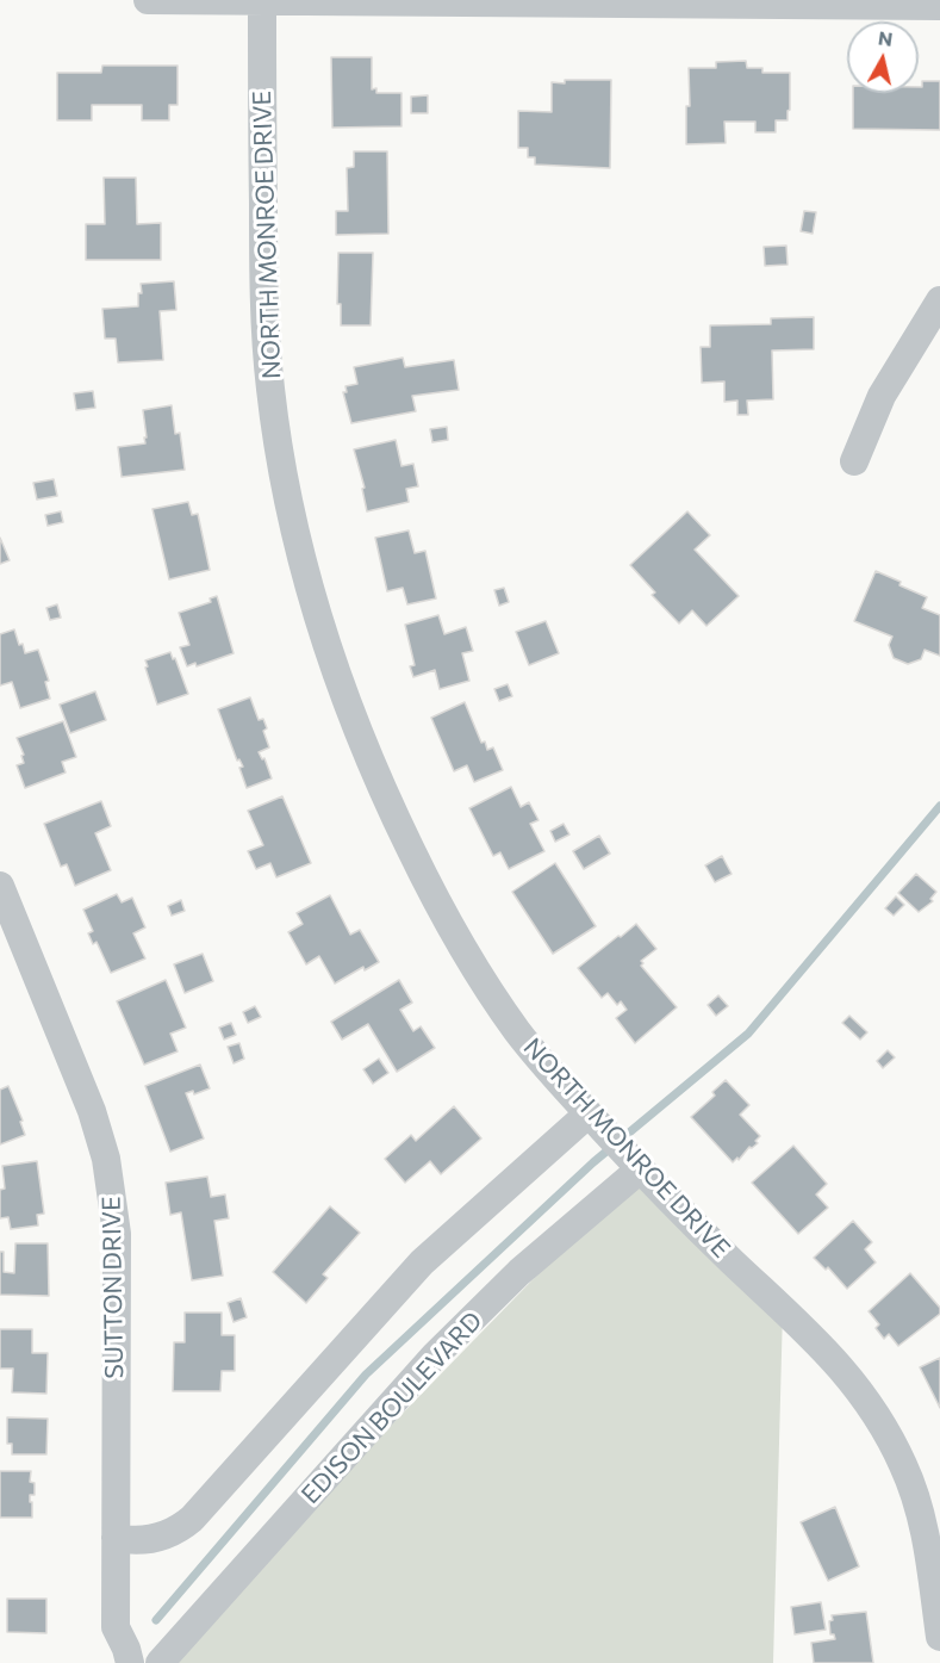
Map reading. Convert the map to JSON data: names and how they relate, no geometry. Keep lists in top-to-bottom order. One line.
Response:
{"streets":{"street":["NORTH MONROE DRIVE","SUTTON DRIVE","EDISON BOULEVARD"]},"crossings":[["NORTH MONROE DRIVE","EDISON BOULEVARD"]],"north":"top"}
